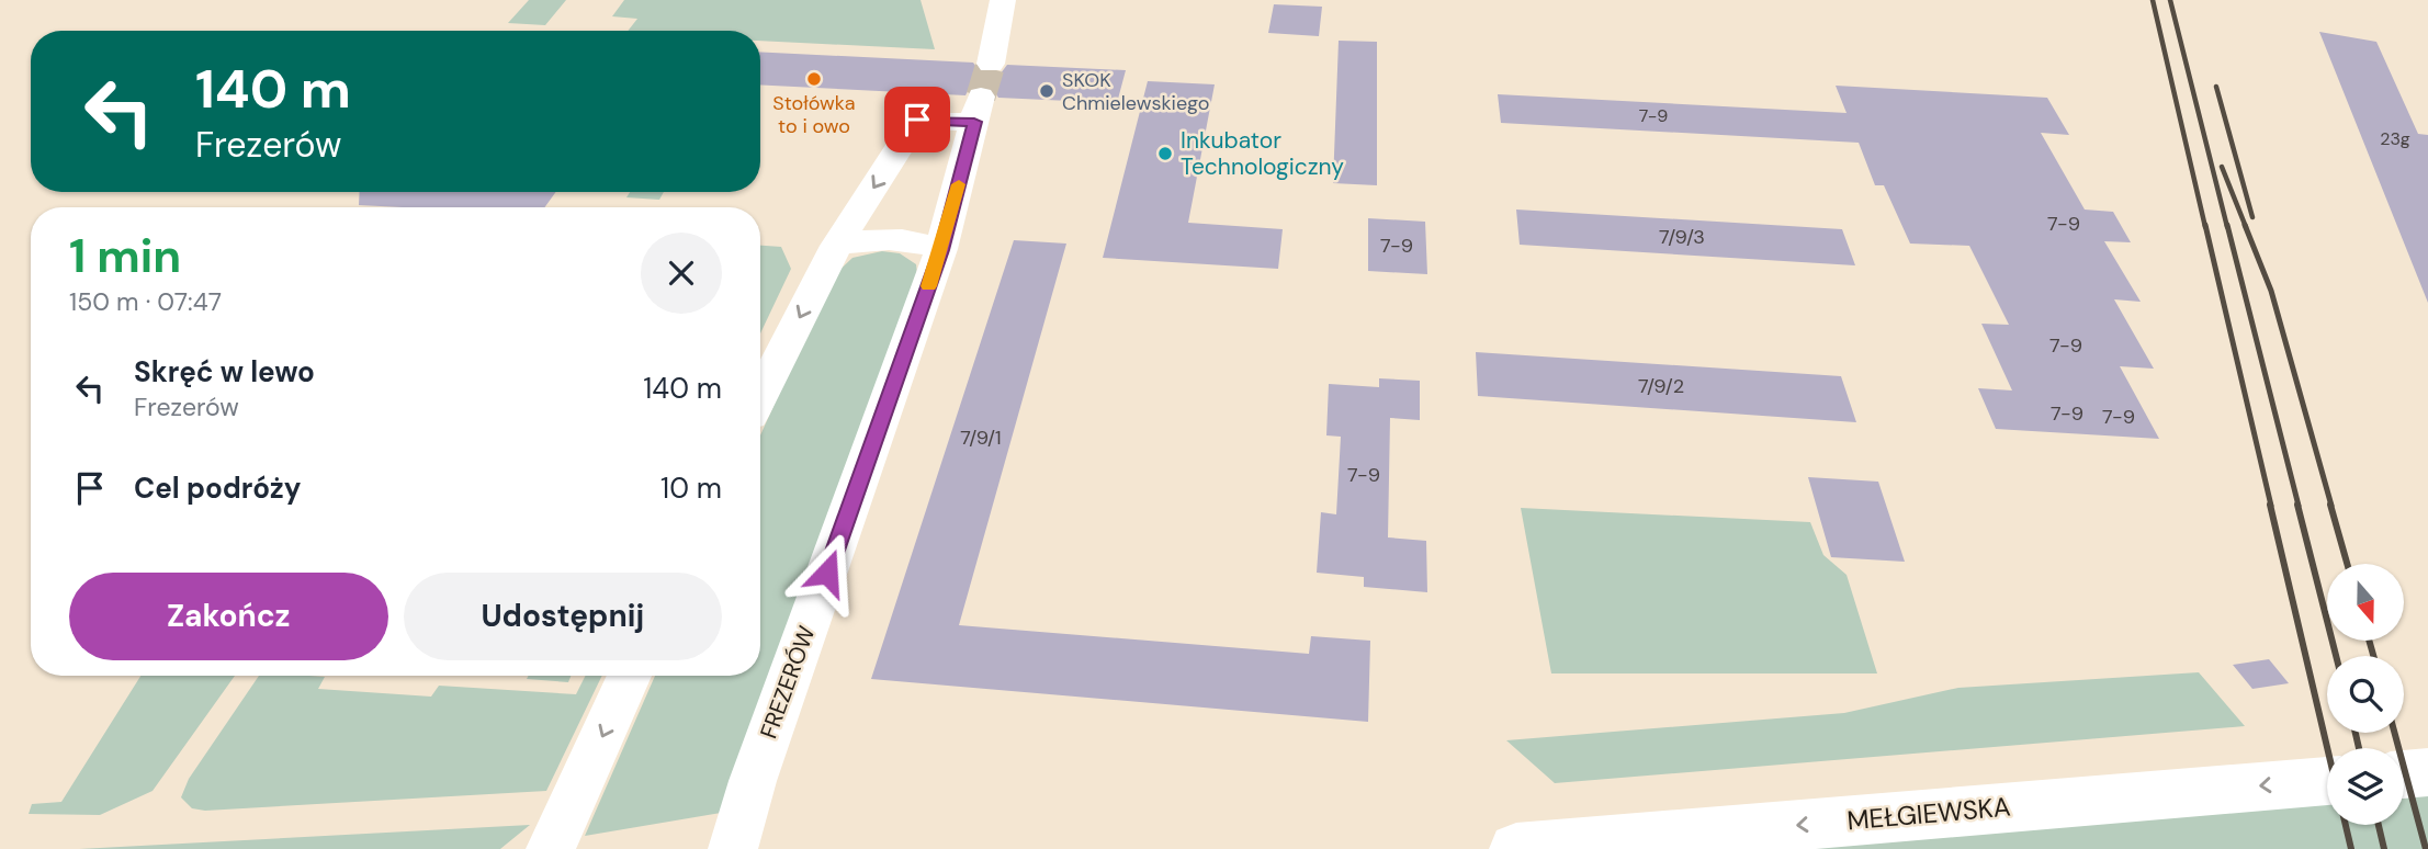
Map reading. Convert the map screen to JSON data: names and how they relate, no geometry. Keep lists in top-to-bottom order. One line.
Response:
{"streets":{"main road":["MEŁGIEWSKA"],"street":["FREZERÓW"]},"one_way":["MEŁGIEWSKA"],"places":["Stołówka to i owo","SKOK Chmielewskiego","Inkubator Technologiczny"],"house_numbers":["7-9","23g","7-9","7/9/3","7-9","7-9","7/9/2","7-9","7-9","7/9/1","7-9"],"north":"bottom","page":{"turn":["140 m","Frezerów"],"heading":["1 min","150 m · 07:47"],"list":[{"name":"Skręć w lewo","note":"Frezerów","value":"140 m"},{"name":"Cel podróży","value":"10 m"}],"buttons":["Zakończ","Udostępnij"]}}
